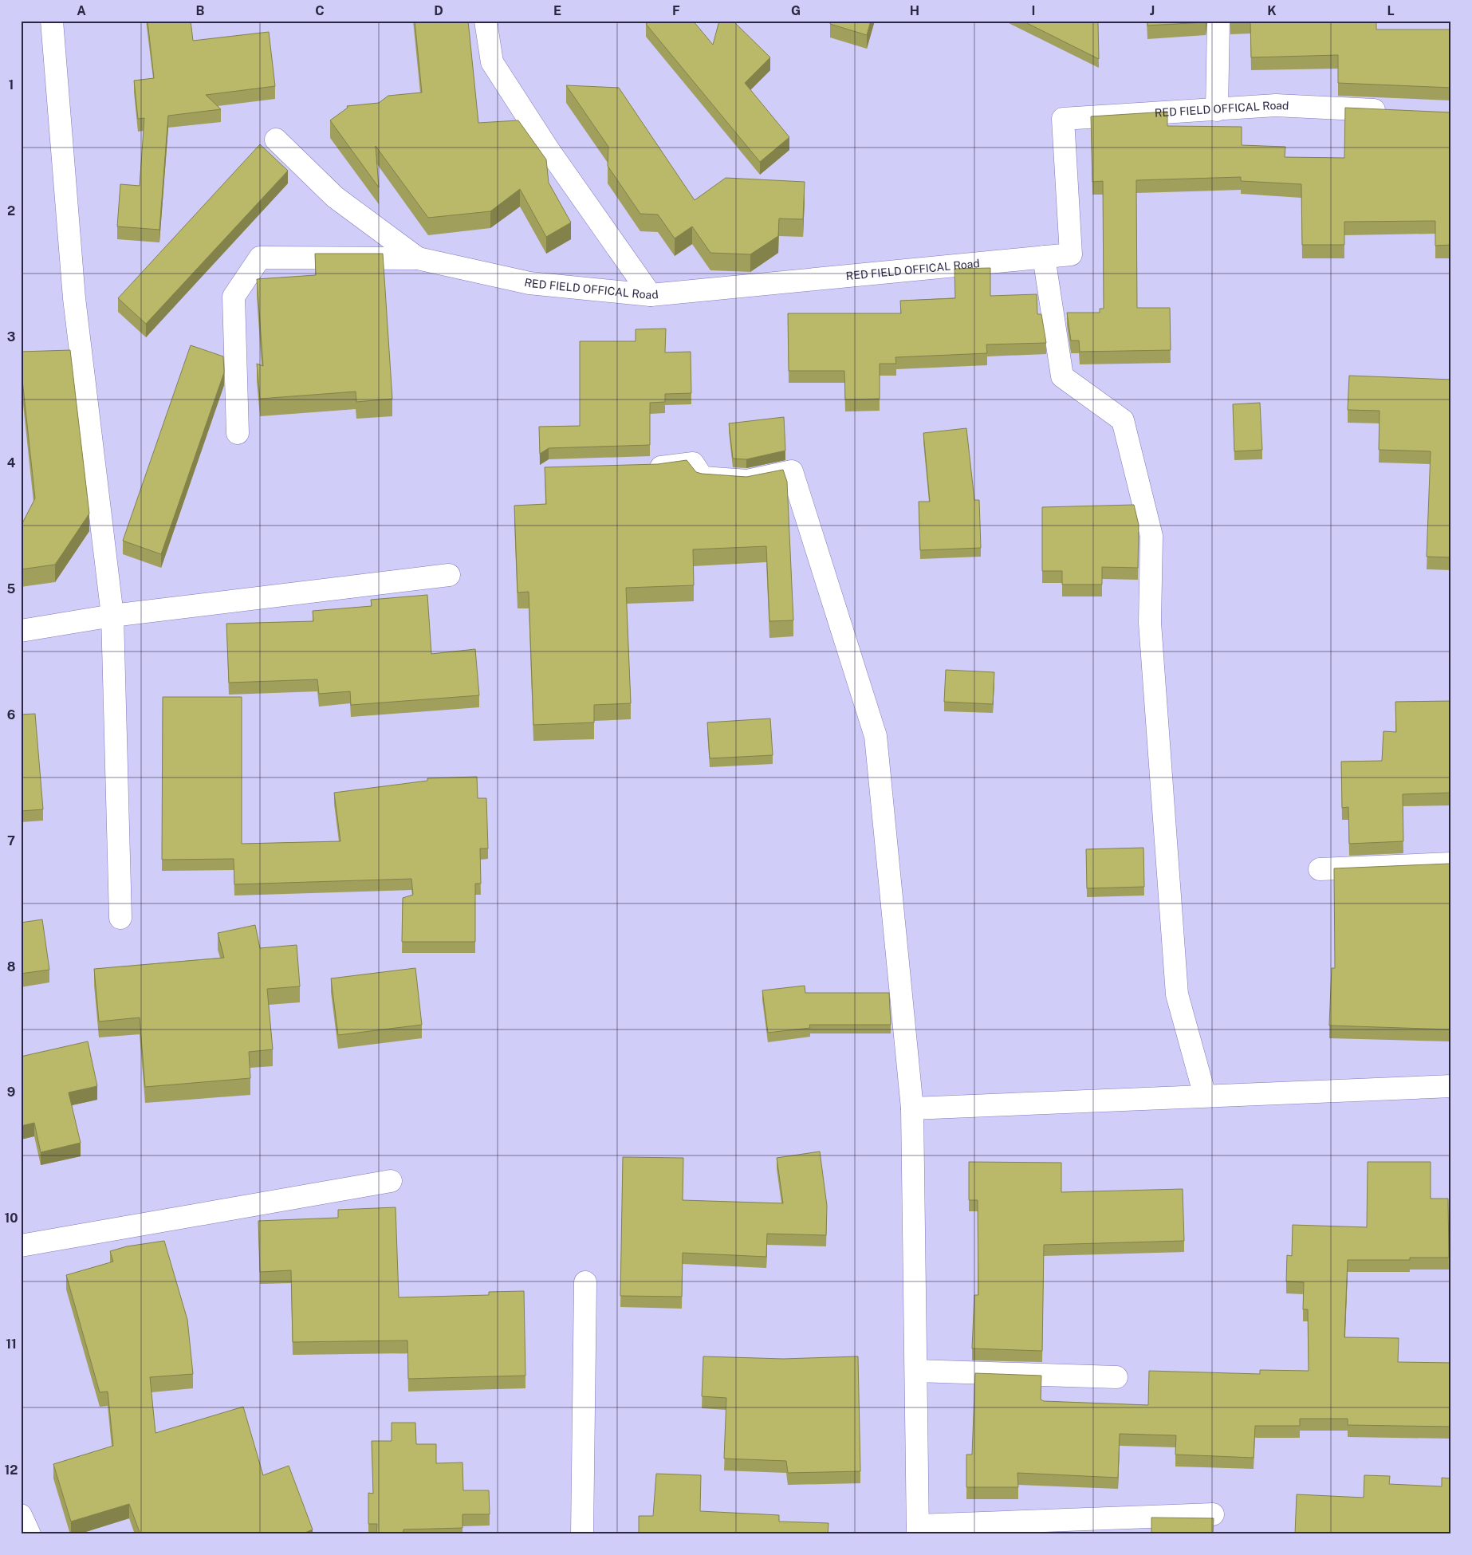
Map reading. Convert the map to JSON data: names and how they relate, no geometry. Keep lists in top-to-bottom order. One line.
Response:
{"streets":{"street":["RED FIELD OFFICAL Road"]},"grid":{"columns":["A","B","C","D","E","F","G","H","I","J","K","L"],"rows":["1","2","3","4","5","6","7","8","9","10","11","12"]}}
